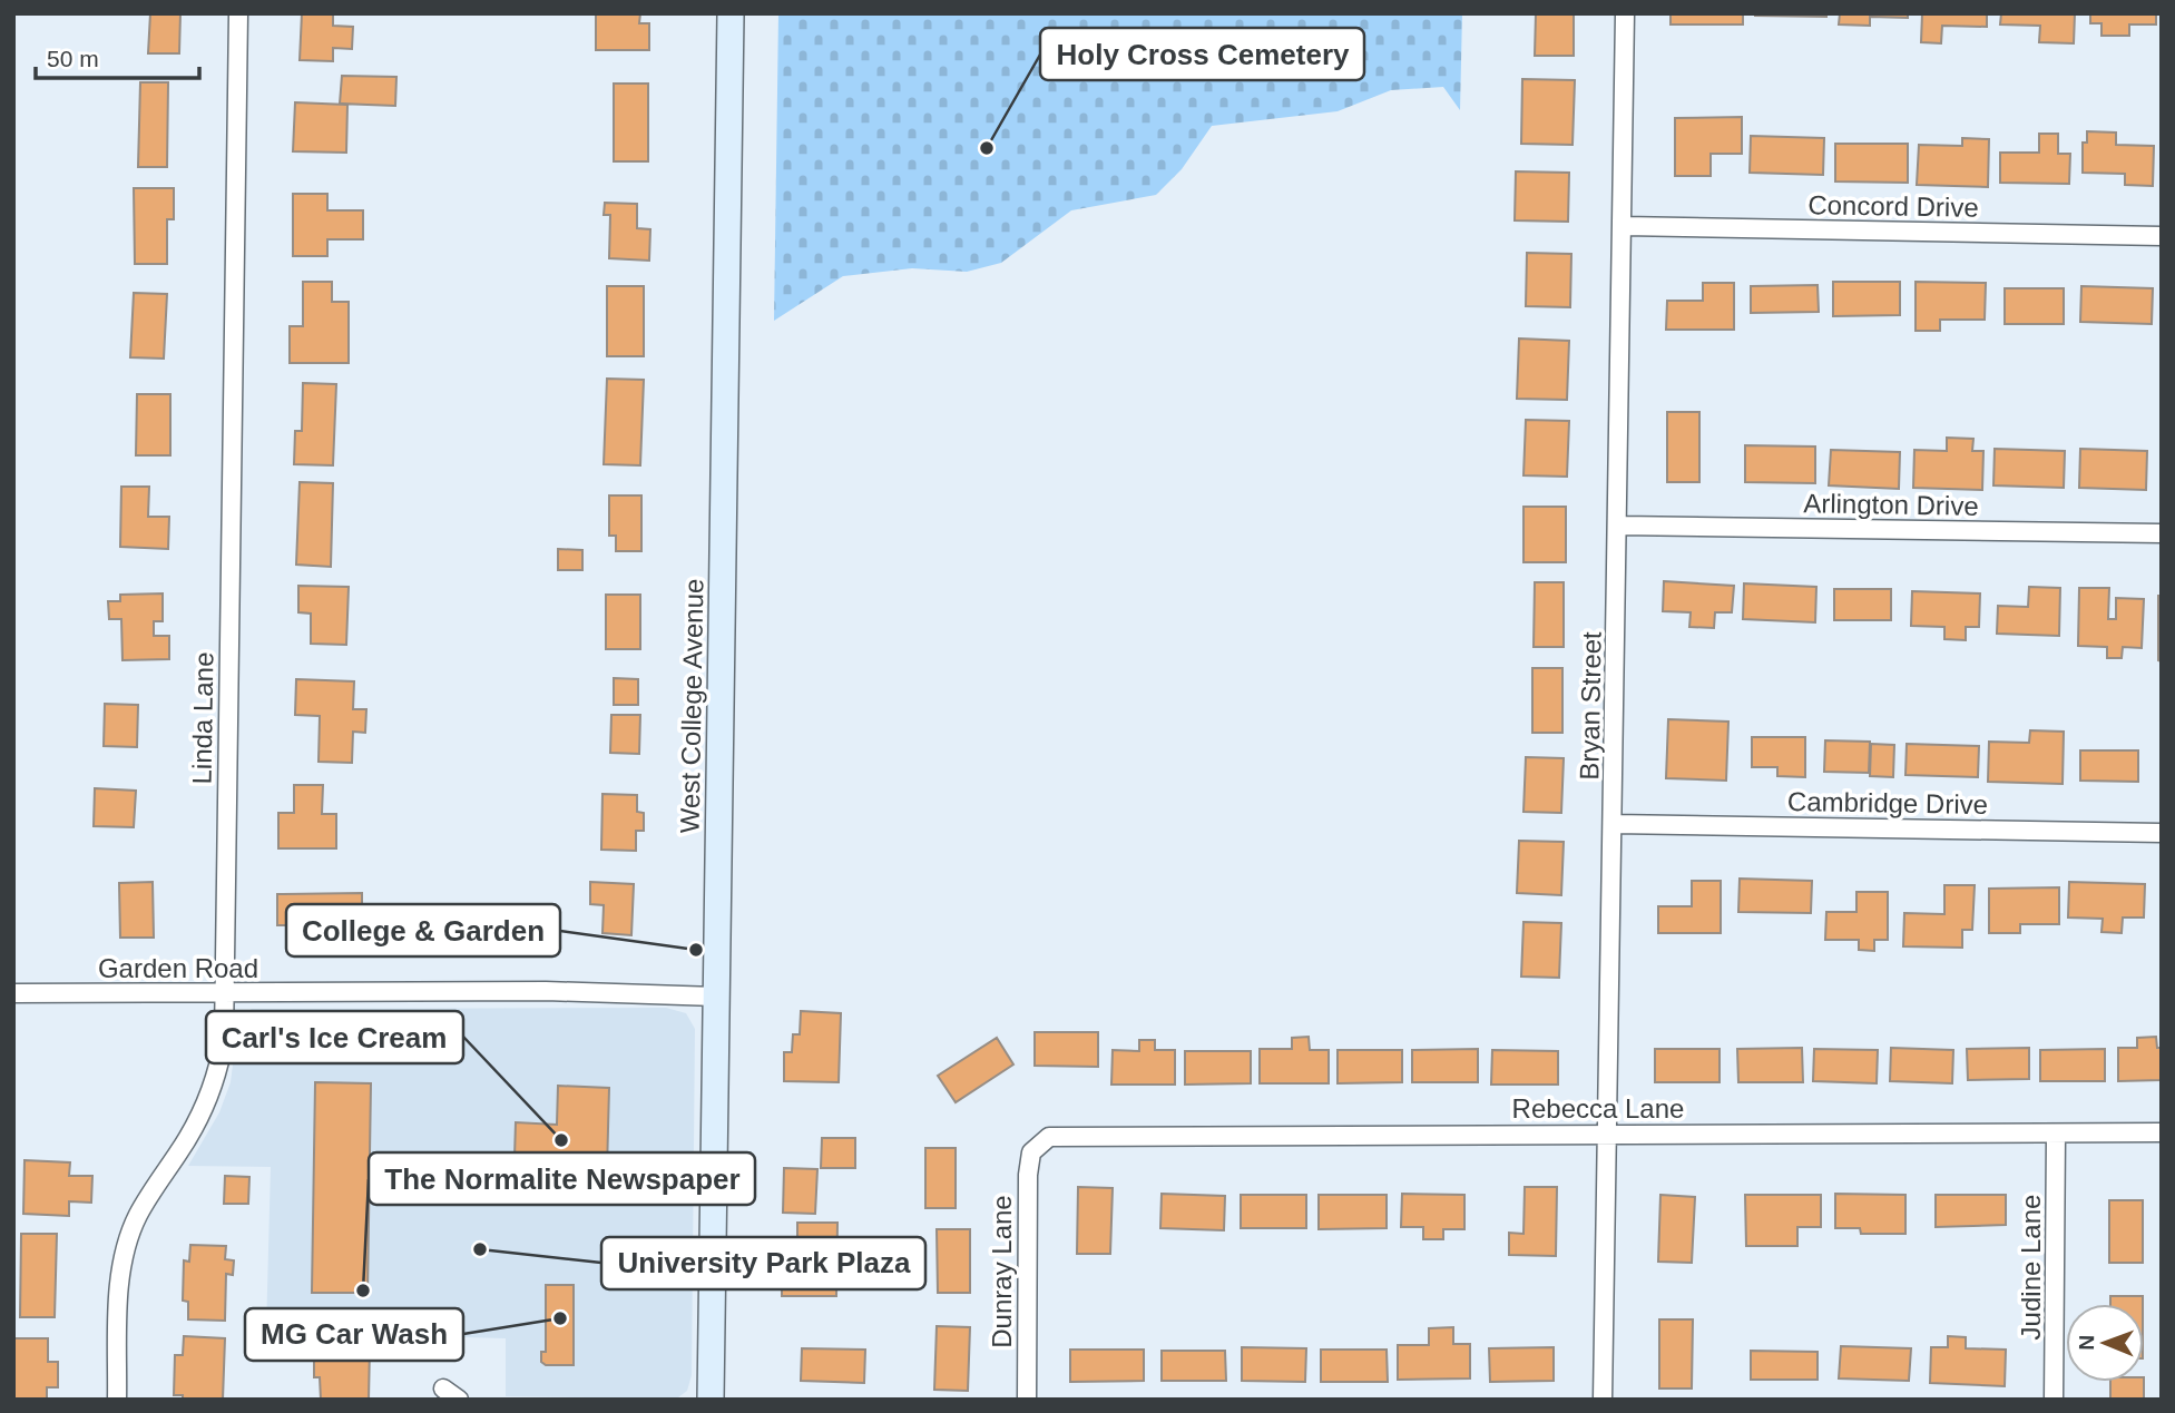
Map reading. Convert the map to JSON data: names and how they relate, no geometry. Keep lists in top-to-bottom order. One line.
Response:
{"streets":{"main road":["West College Avenue"],"street":["Concord Drive","Arlington Drive","Bryan Street","Linda Lane","Cambridge Drive","Garden Road","Rebecca Lane","Judine Lane","Dunray Lane"]},"crossings":[["Concord Drive","Bryan Street"],["Arlington Drive","Bryan Street"],["West College Avenue","Garden Road"],["Bryan Street","Cambridge Drive"],["Bryan Street","Rebecca Lane"],["Linda Lane","Garden Road"],["Rebecca Lane","Judine Lane"],["Rebecca Lane","Dunray Lane"]],"places":["Holy Cross Cemetery","College & Garden","Carl's Ice Cream","University Park Plaza","The Normalite Newspaper","MG Car Wash"],"scale_bar":"50 m","north":"left"}
